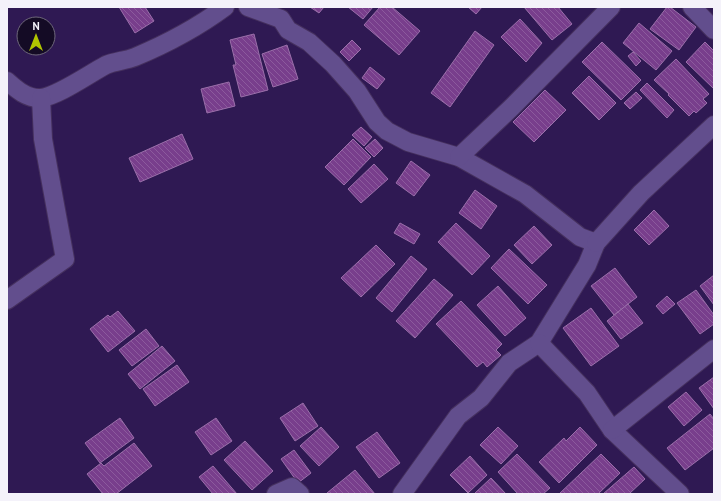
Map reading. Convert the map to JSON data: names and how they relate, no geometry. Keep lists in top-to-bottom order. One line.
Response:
{"north":"top"}
